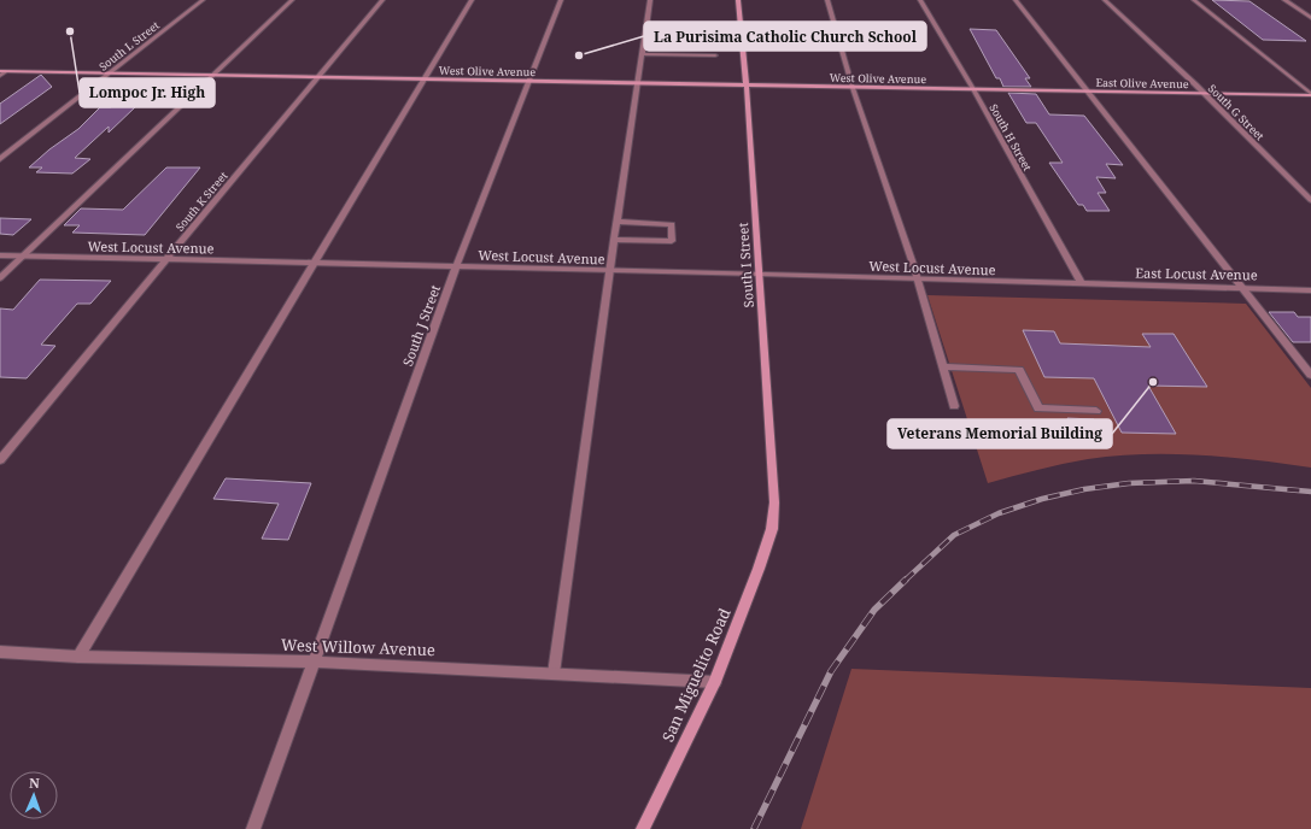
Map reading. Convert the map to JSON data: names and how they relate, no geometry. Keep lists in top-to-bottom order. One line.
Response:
{"streets":{"street":["South L Street","West Olive Avenue","East Olive Avenue","South G Street","South H Street","South K Street","West Locust Avenue","South I Street","East Locust Avenue","South J Street","West Willow Avenue","San Miguelito Road"]},"crossings":[["South L Street","West Olive Avenue"],["West Olive Avenue","East Olive Avenue"],["West Olive Avenue","South H Street"],["West Olive Avenue","South K Street"],["West Olive Avenue","South I Street"],["West Olive Avenue","South J Street"],["East Olive Avenue","South G Street"],["East Olive Avenue","South H Street"],["South H Street","West Locust Avenue"],["South H Street","East Locust Avenue"],["South K Street","West Locust Avenue"],["West Locust Avenue","South I Street"],["West Locust Avenue","East Locust Avenue"],["West Locust Avenue","South J Street"],["South I Street","San Miguelito Road"],["South J Street","West Willow Avenue"],["West Willow Avenue","San Miguelito Road"]],"places":["Lompoc Jr. High","La Purisima Catholic Church School","Veterans Memorial Building"],"north":"top"}
